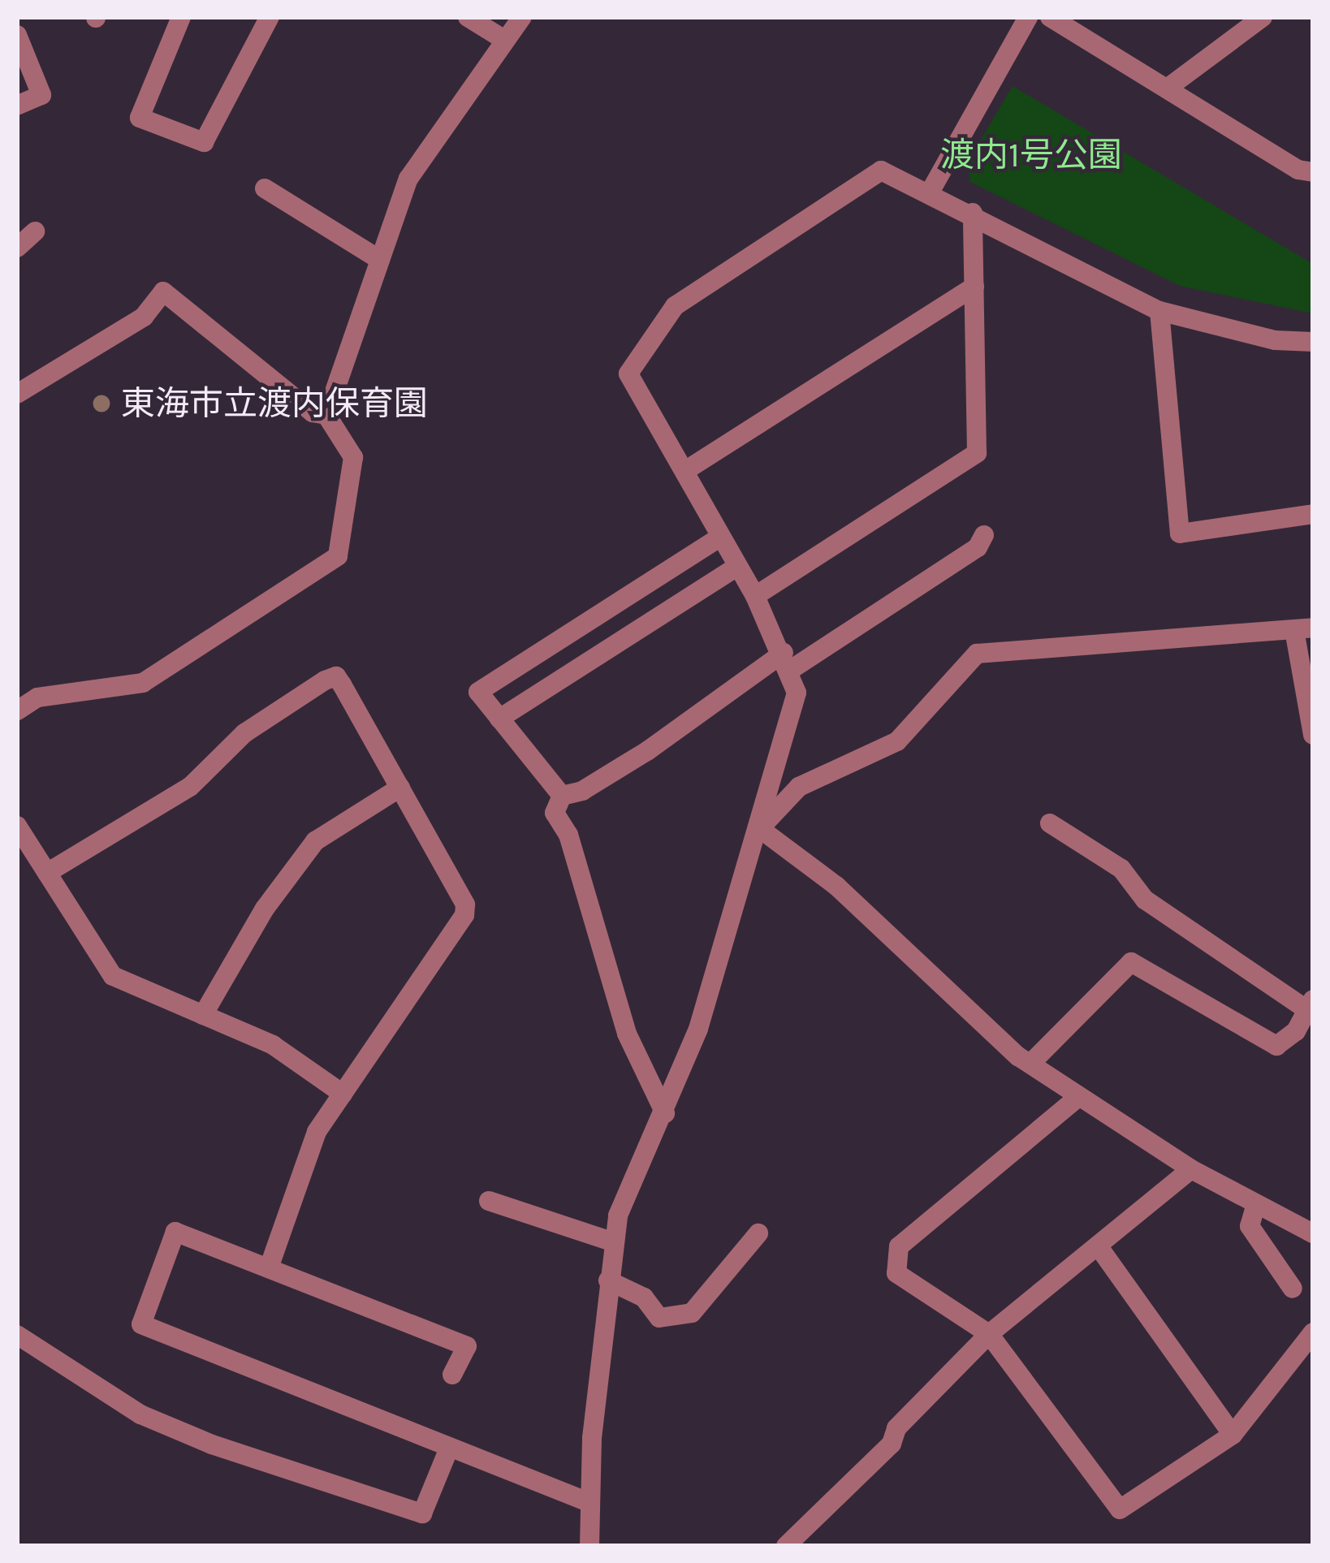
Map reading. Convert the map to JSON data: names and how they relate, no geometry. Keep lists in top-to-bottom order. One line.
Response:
{"parks":["渡内1号公園"],"places":["東海市立渡内保育園"]}
